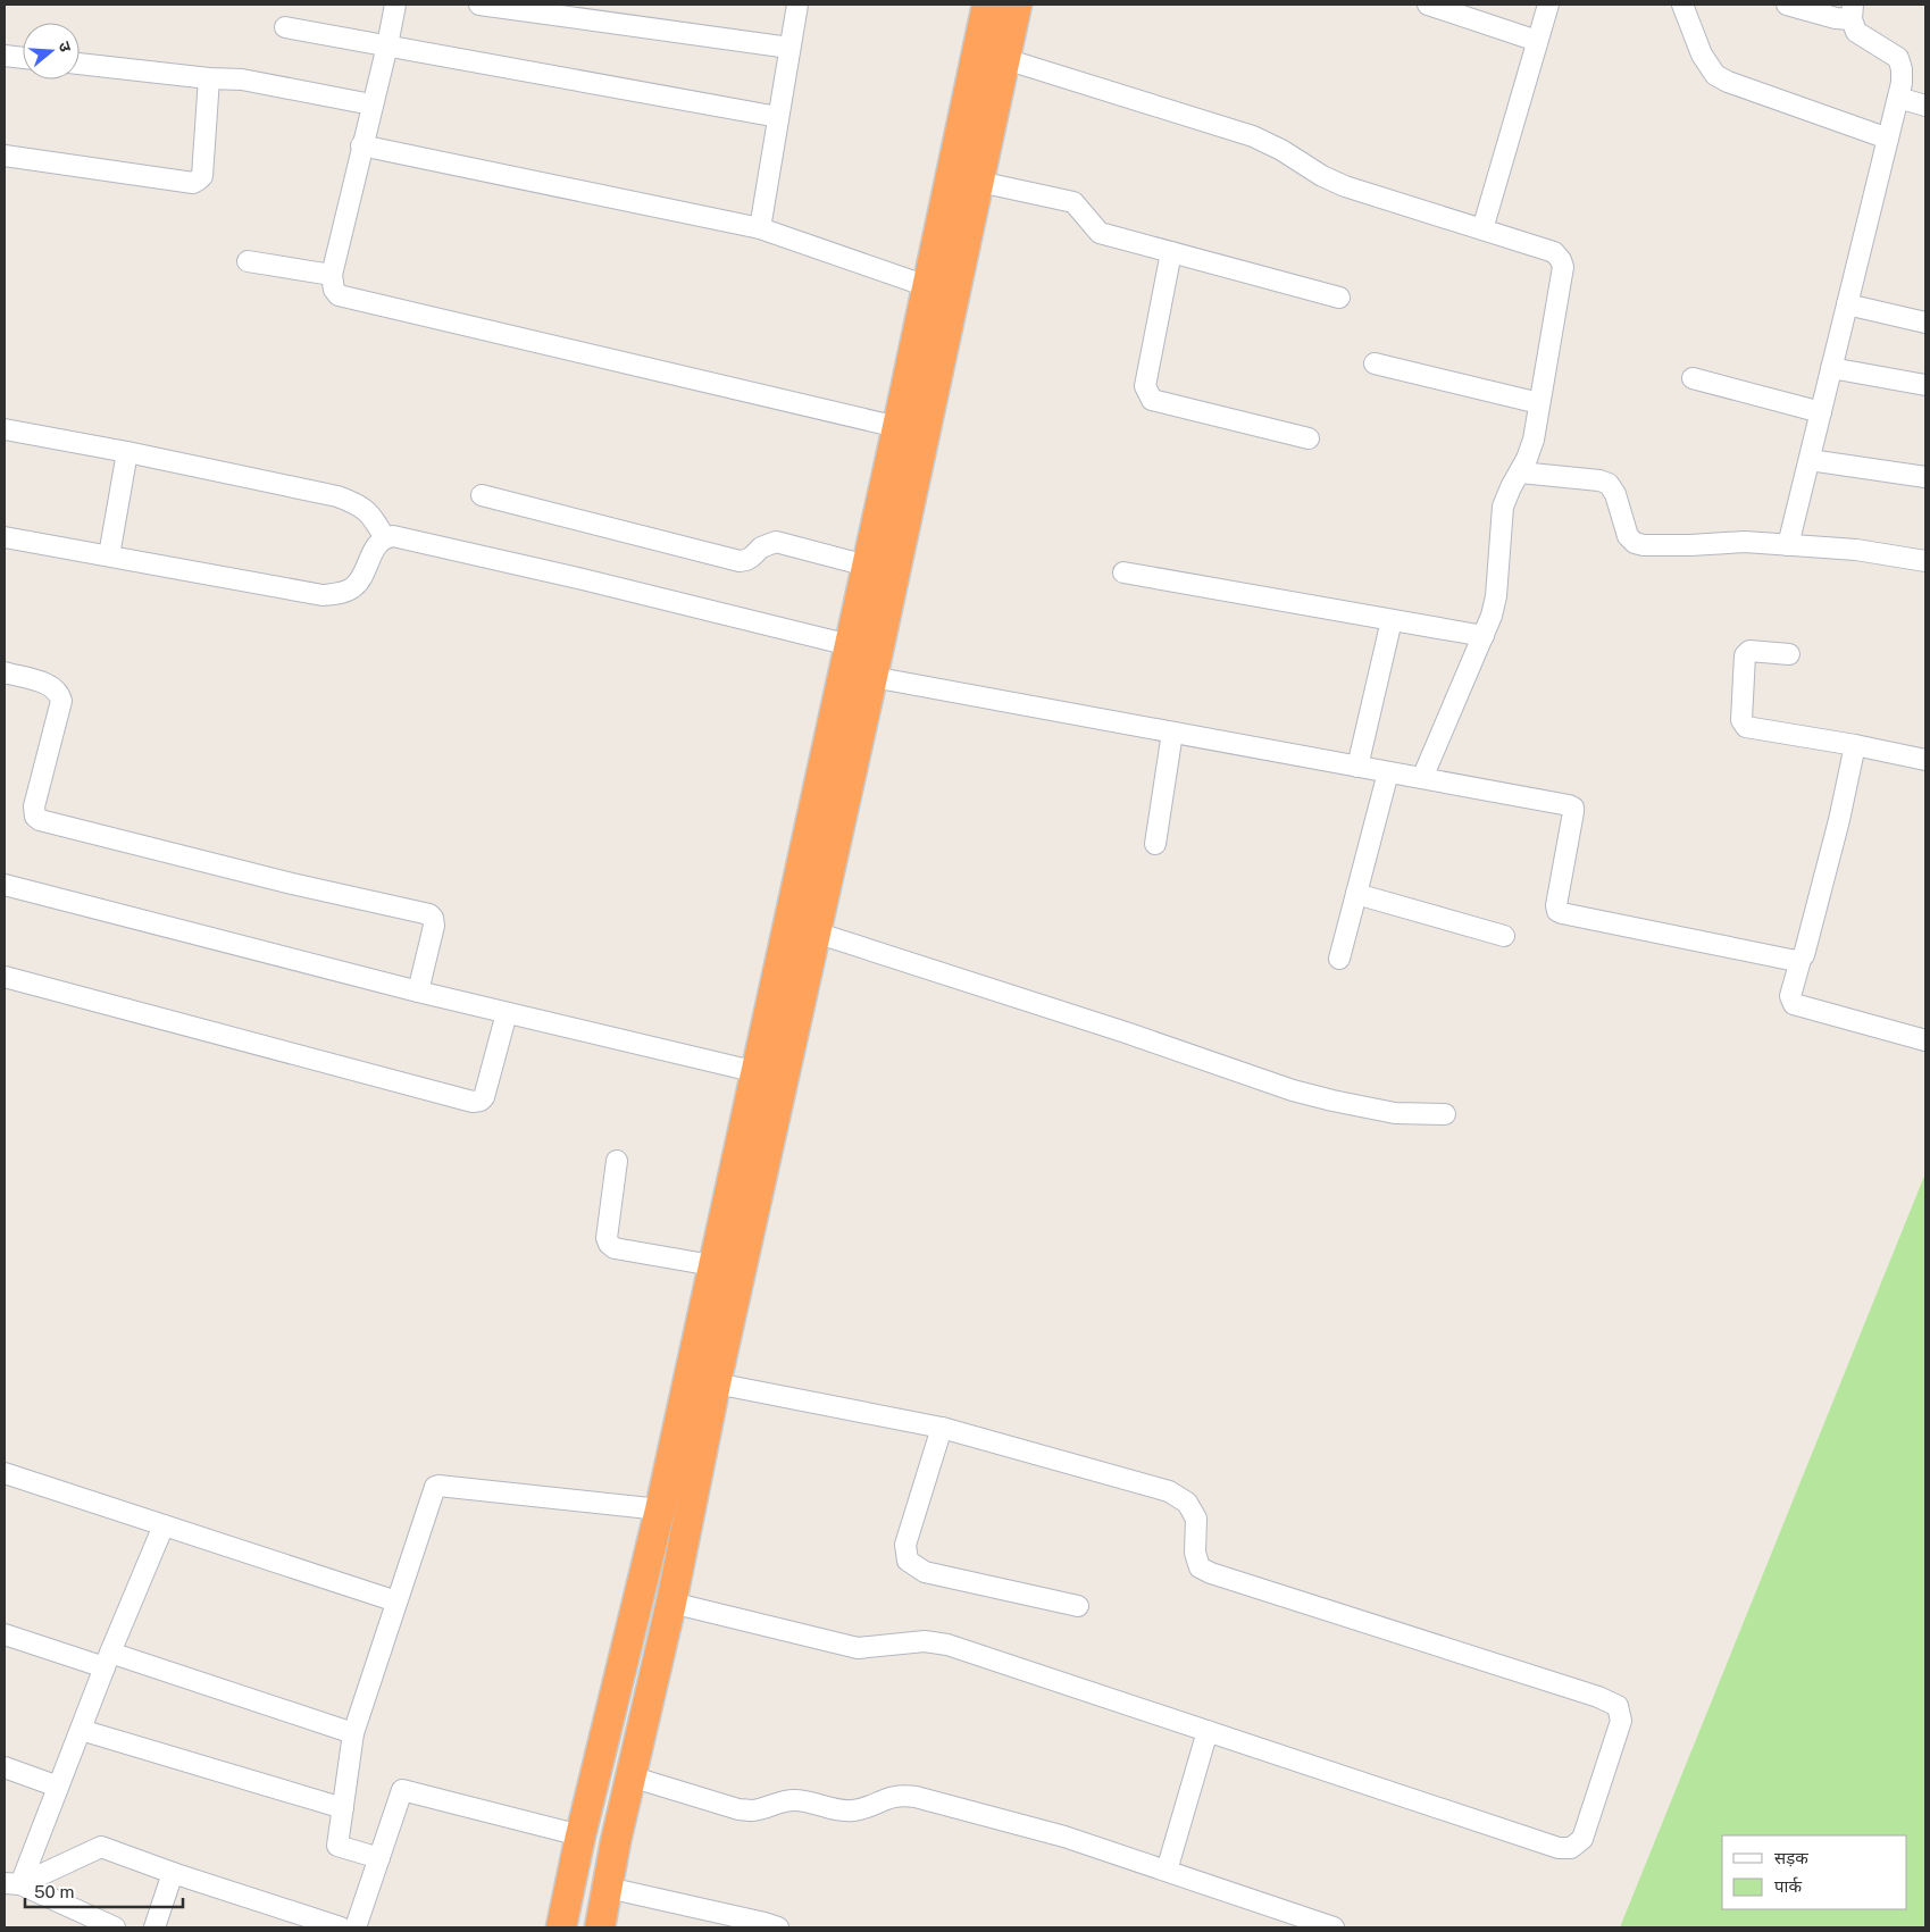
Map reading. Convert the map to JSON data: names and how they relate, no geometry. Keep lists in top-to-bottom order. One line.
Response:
{"legend":["सड़क","पार्क"],"scale_bar":"50 m","north":"right"}
